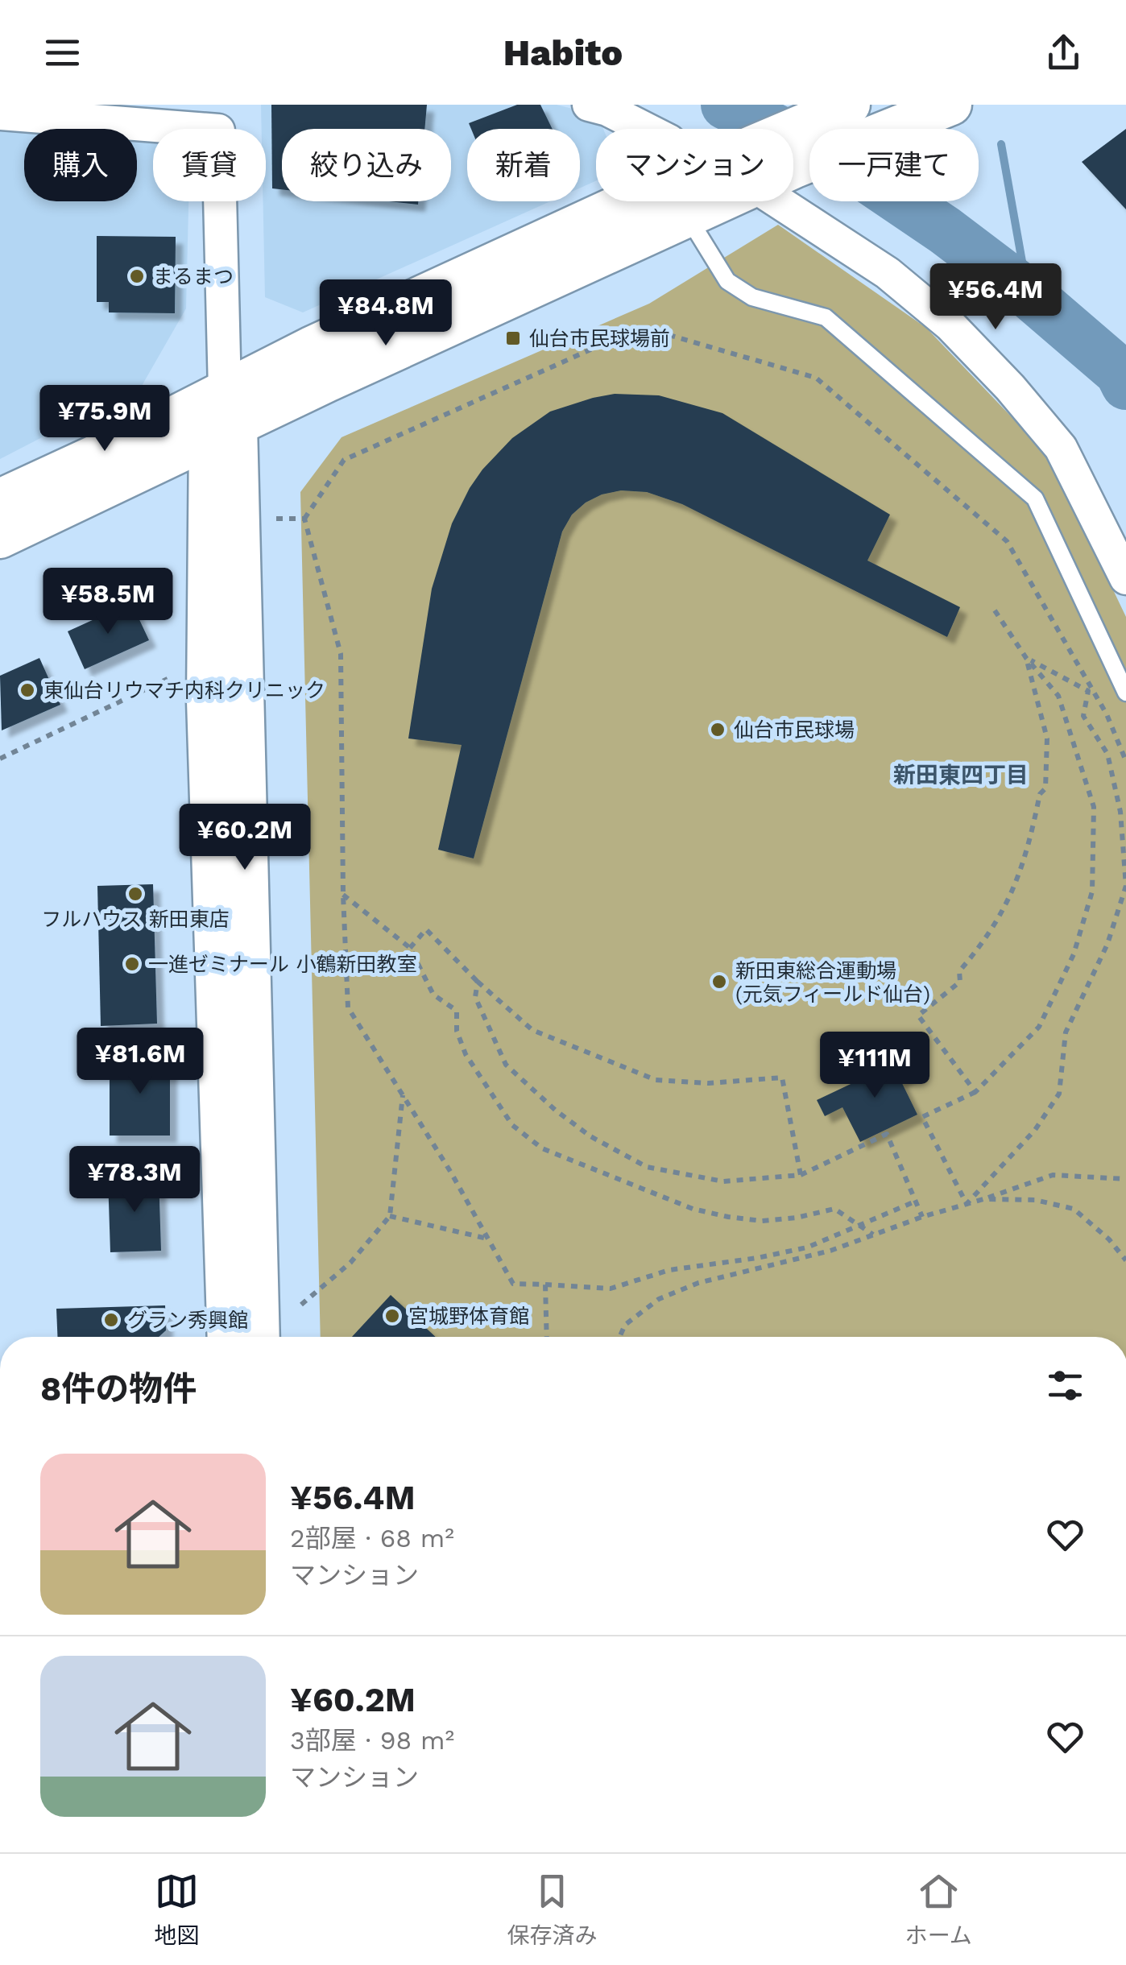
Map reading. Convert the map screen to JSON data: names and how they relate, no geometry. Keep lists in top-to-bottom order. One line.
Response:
{"districts":["新田東四丁目"],"places":{"other":["まるまつ","東仙台リウマチ内科クリニック","仙台市民球場","フルハウス 新田東店","一進ゼミナール 小鶴新田教室","新田東総合運動場 (元気フィールド仙台)","宮城野体育館","グラン秀興館"],"transit":["仙台市民球場前"]},"page":{"header":"Habito","chip":["購入","賃貸","絞り込み","新着","マンション","一戸建て"],"price":["¥56.4M","¥84.8M","¥75.9M","¥58.5M","¥60.2M","¥81.6M","¥111M","¥78.3M"],"heading":"8件の物件","list":[{"name":"¥56.4M","note":"2部屋 · 68 m² · マンション"},{"name":"¥60.2M","note":"3部屋 · 98 m² · マンション"}],"tabs":["地図","保存済み","ホーム"]}}
